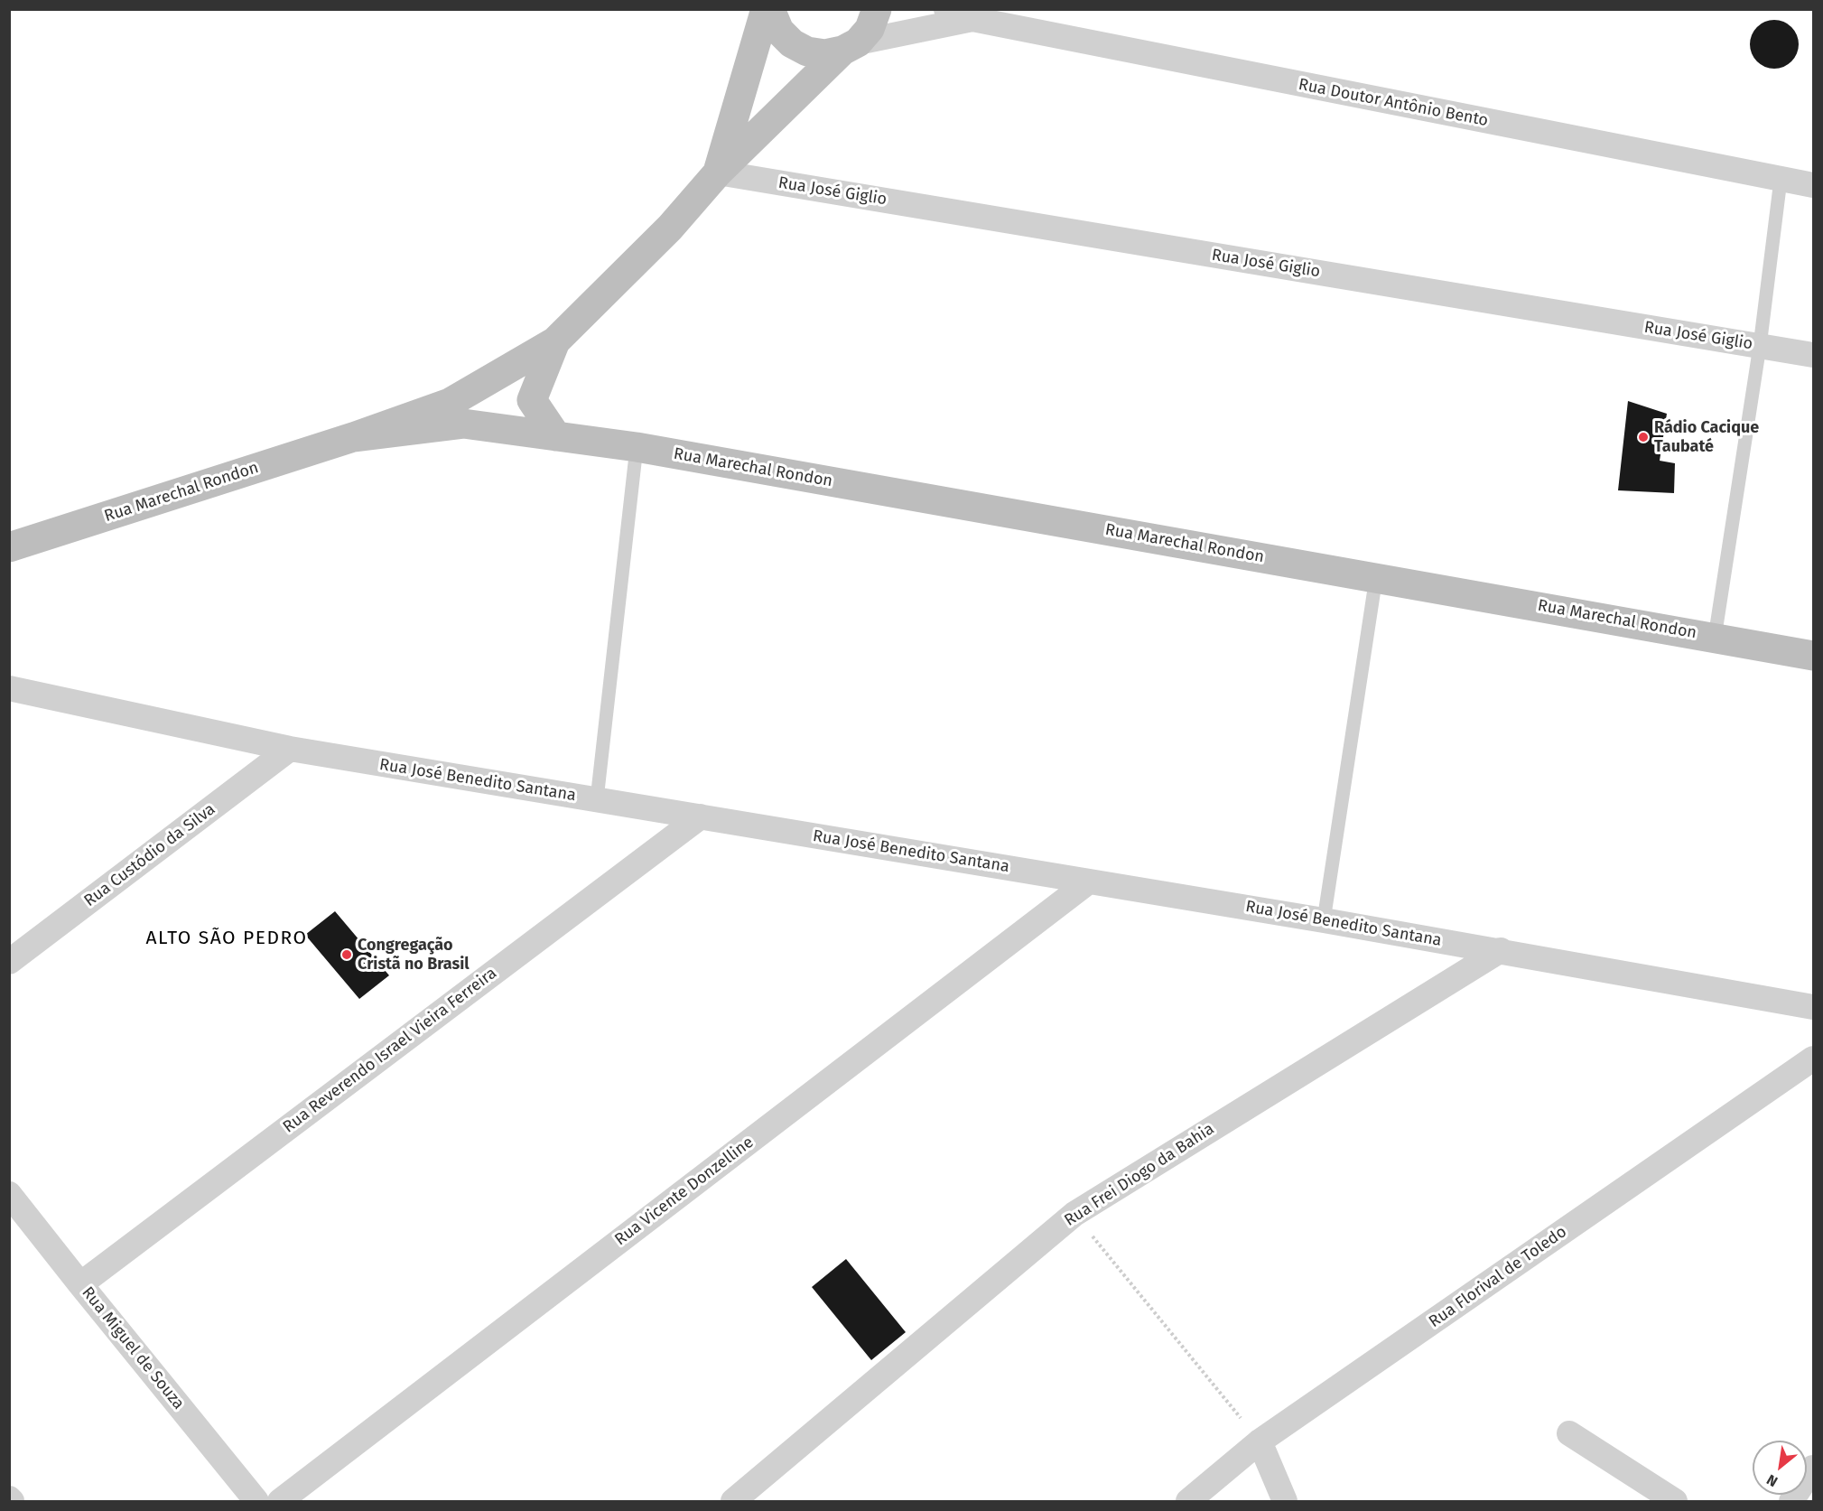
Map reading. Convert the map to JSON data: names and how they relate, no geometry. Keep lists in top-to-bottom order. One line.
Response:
{"streets":{"street":["Rua Doutor Antônio Bento","Rua José Giglio","Rua Marechal Rondon","Rua José Benedito Santana","Rua Custódio da Silva","Rua Reverendo Israel Vieira Ferreira","Rua Frei Diogo da Bahia","Rua Vicente Donzelline","Rua Florival de Toledo","Rua Miguel de Souza"]},"crossings":[["Rua José Benedito Santana","Rua Custódio da Silva"],["Rua José Benedito Santana","Rua Reverendo Israel Vieira Ferreira"],["Rua José Benedito Santana","Rua Frei Diogo da Bahia"],["Rua José Benedito Santana","Rua Vicente Donzelline"],["Rua Reverendo Israel Vieira Ferreira","Rua Miguel de Souza"]],"districts":["ALTO SÃO PEDRO"],"places":["Rádio Cacique Taubaté","Congregação Cristã no Brasil"],"north":"bottom left"}
